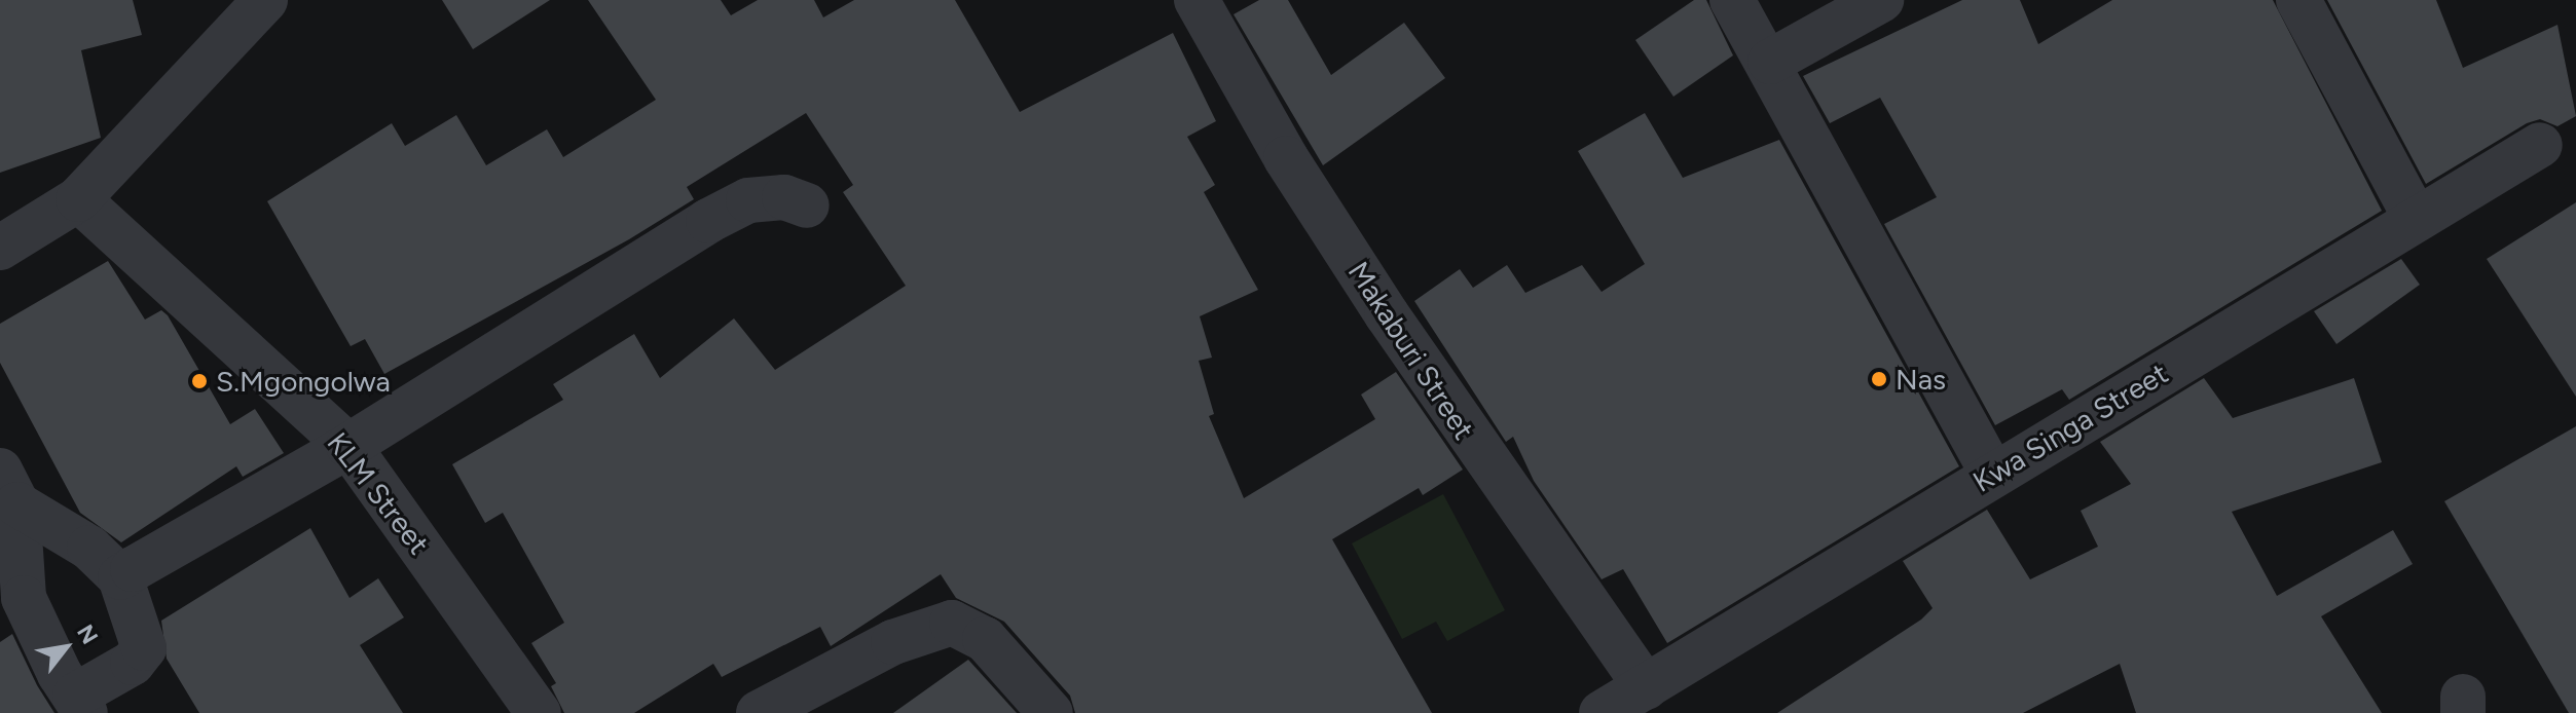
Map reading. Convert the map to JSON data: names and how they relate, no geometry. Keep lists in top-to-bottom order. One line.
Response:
{"streets":{"street":["Makaburi Street","Kwa Singa Street","KLM Street"]},"crossings":[["Makaburi Street","Kwa Singa Street"]],"places":["Nas","S.Mgongolwa"],"north":"top right"}
